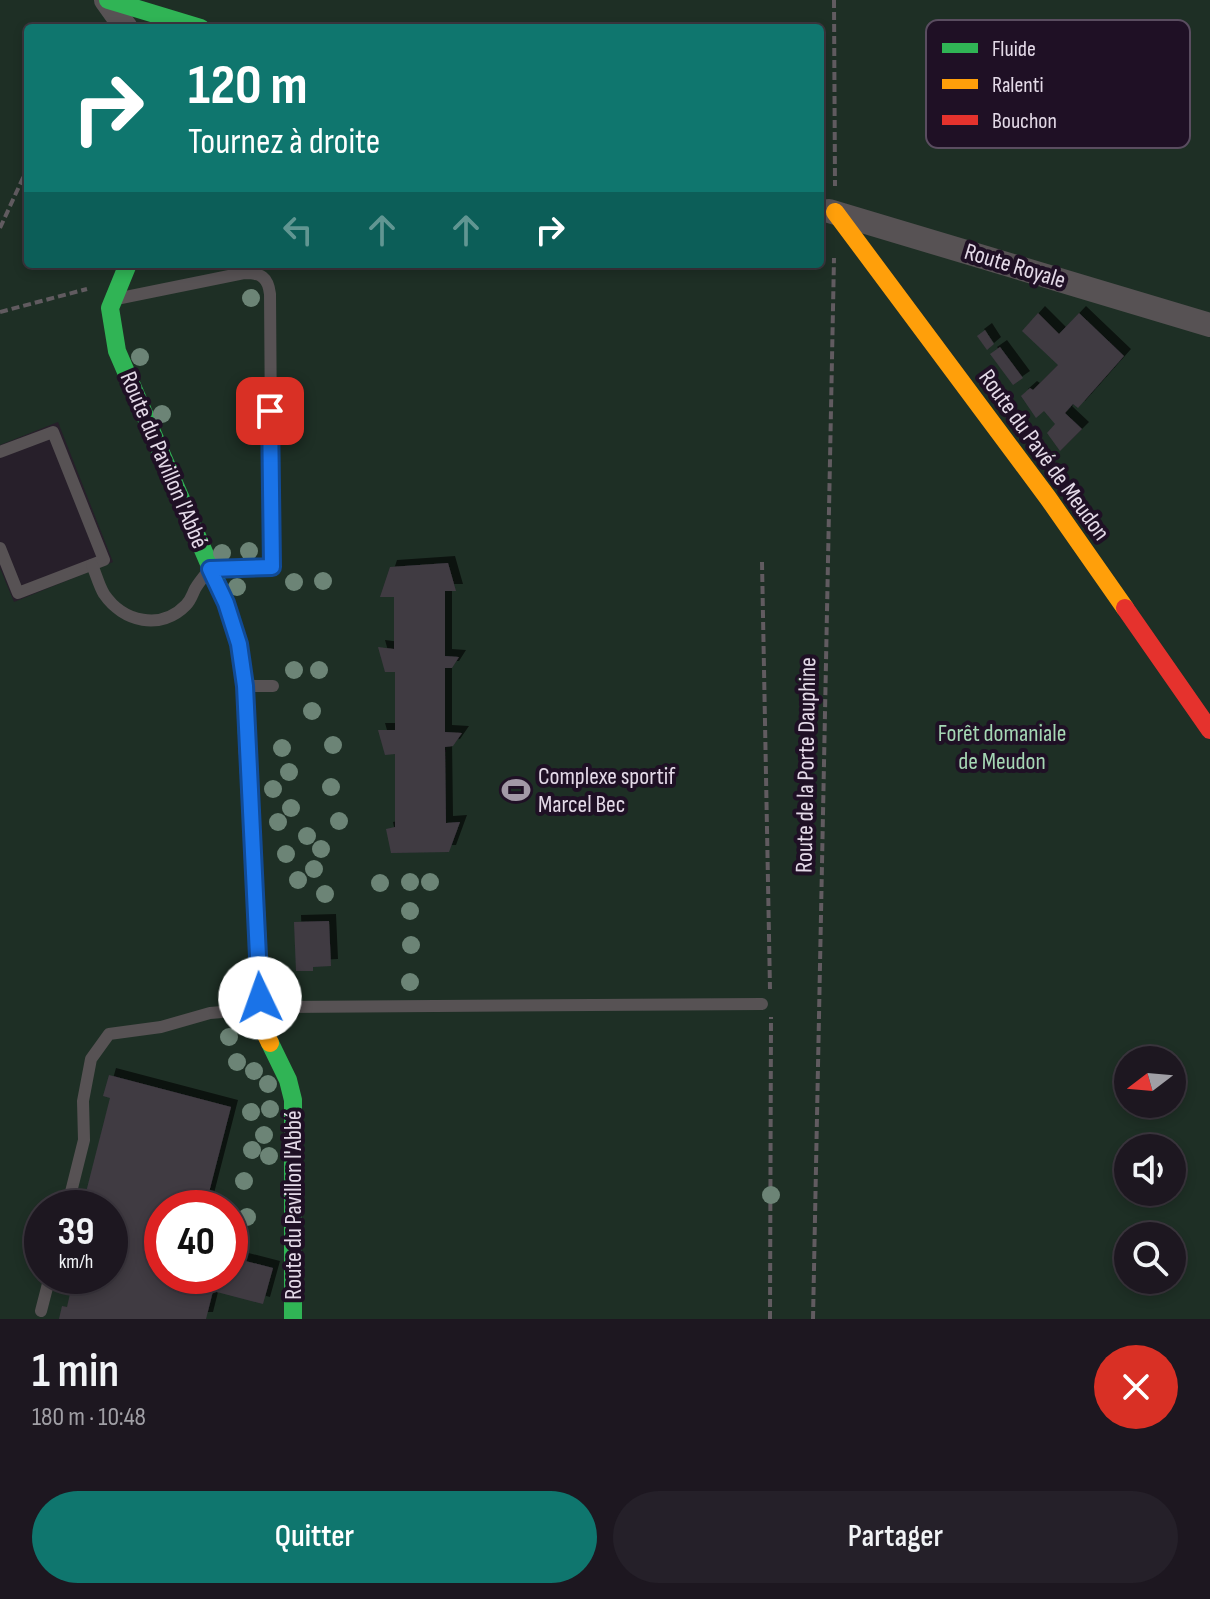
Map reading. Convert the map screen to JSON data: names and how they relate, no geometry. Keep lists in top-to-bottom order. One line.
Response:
{"streets":{"street":["Route Royale","Route du Pavé de Meudon","Route du Pavillon l'Abbé"],"path":["Route de la Porte Dauphine"]},"crossings":[["Route Royale","Route du Pavé de Meudon"],["Route Royale","Route de la Porte Dauphine"],["Route du Pavé de Meudon","Route de la Porte Dauphine"]],"parks":["Forêt domaniale de Meudon"],"places":{"sports":["Complexe sportif Marcel Bec"]},"legend":["Fluide","Ralenti","Bouchon"],"north":"left","page":{"turn":["120 m","Tournez à droite"],"speed":"39 km/h","limit":"40","heading":["1 min","180 m · 10:48"],"buttons":["Quitter","Partager"]}}
